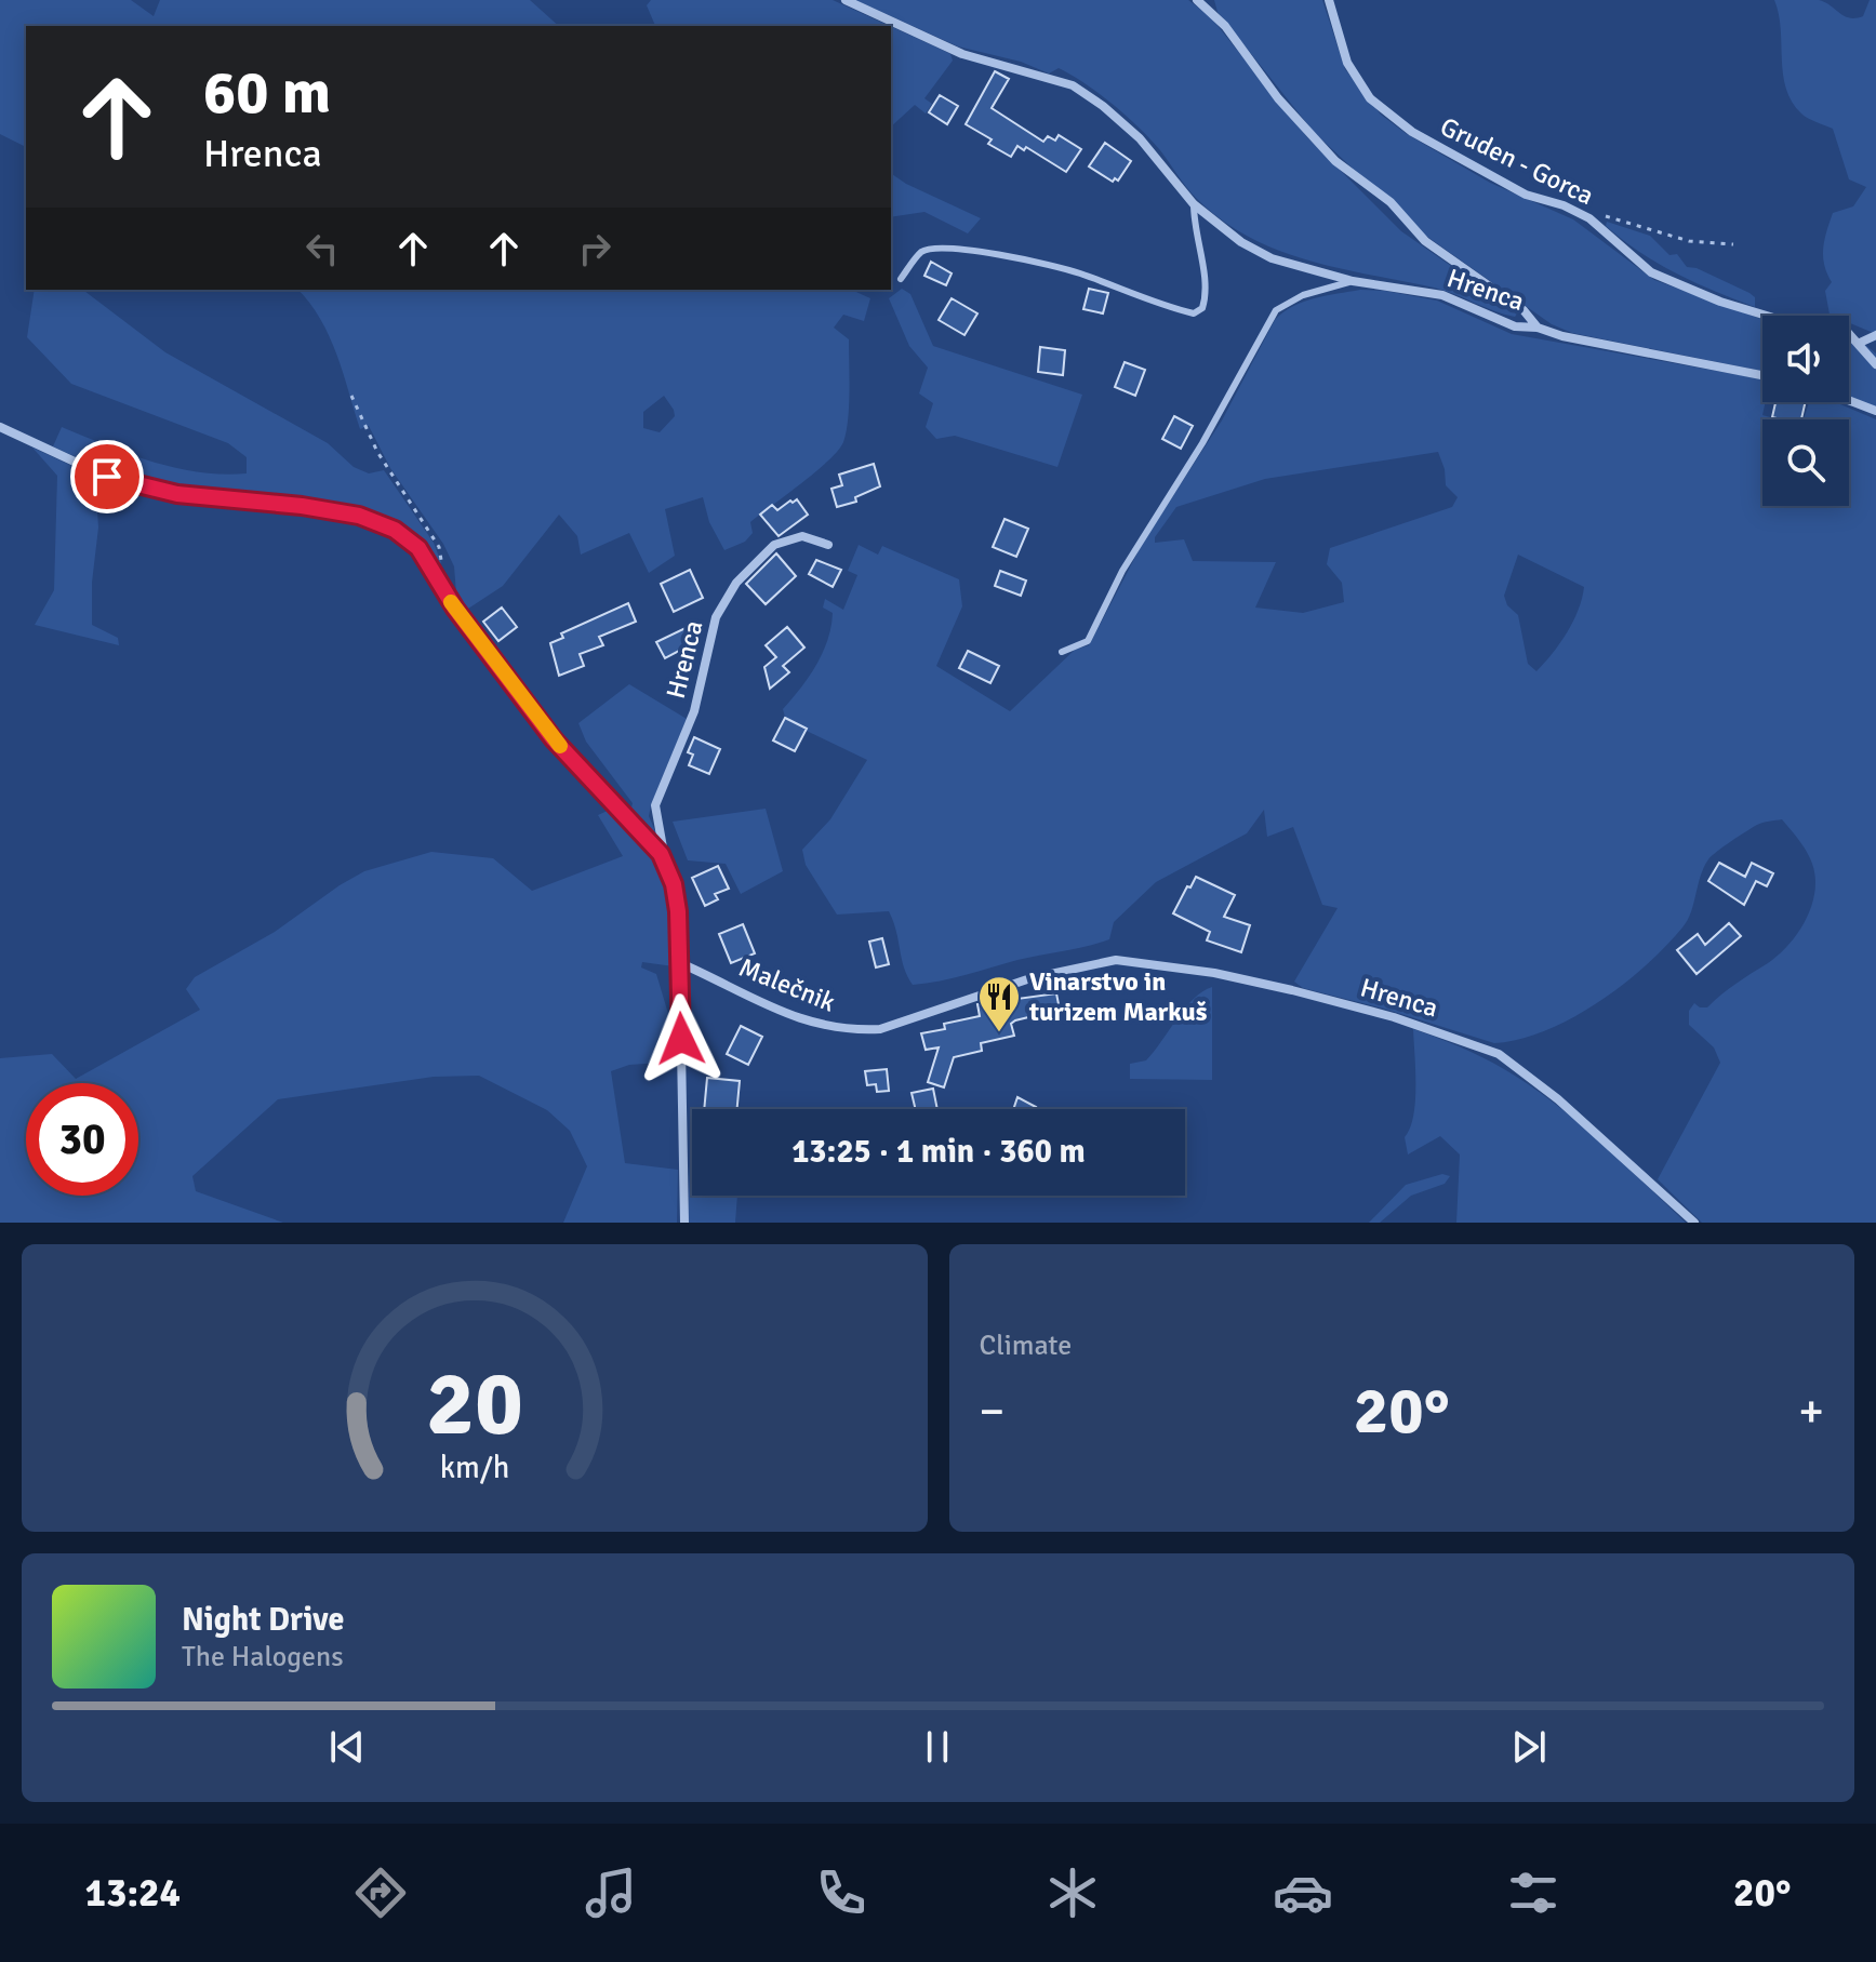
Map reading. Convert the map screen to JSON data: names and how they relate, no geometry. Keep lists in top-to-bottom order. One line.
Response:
{"streets":{"street":["Gruden - Gorca","Hrenca","Malečnik"]},"crossings":[["Hrenca","Malečnik"]],"places":{"restaurant":["Vinarstvo in turizem Markuš"]},"page":{"turn":["60 m","Hrenca"],"limit":"30","trip":"13:25 · 1 min · 360 m","tile":"Climate","heat":["−","20°","+"],"song":["Night Drive","The Halogens"],"tabs":["13:24","20°"],"gauge":["20","km/h"]}}
